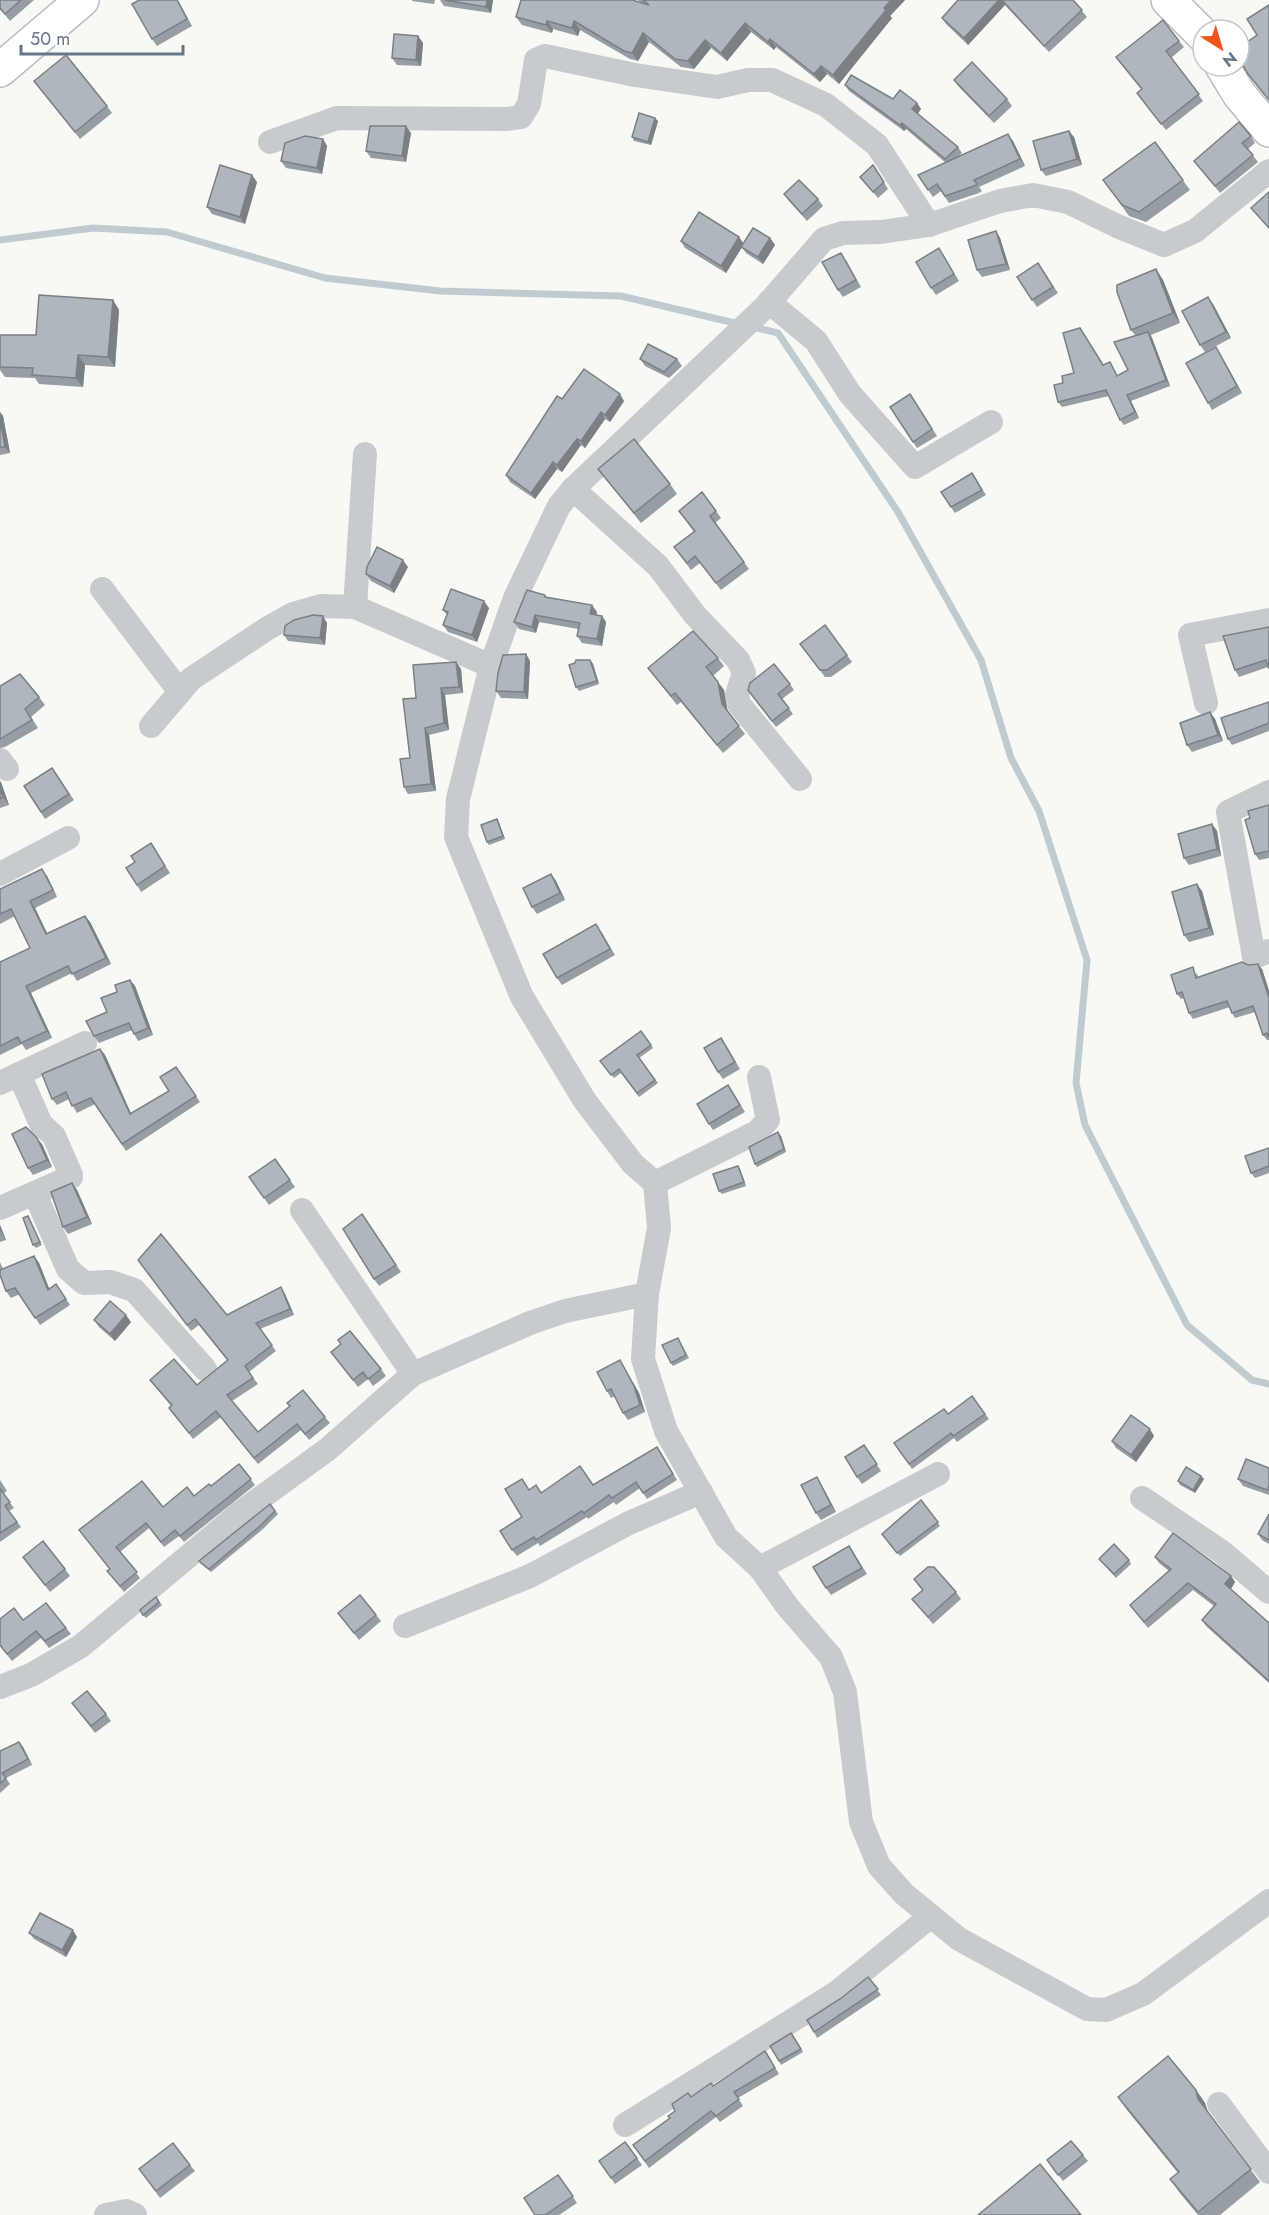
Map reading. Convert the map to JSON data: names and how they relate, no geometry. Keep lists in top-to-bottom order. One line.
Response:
{"scale_bar":"50 m","north":"bottom right"}
